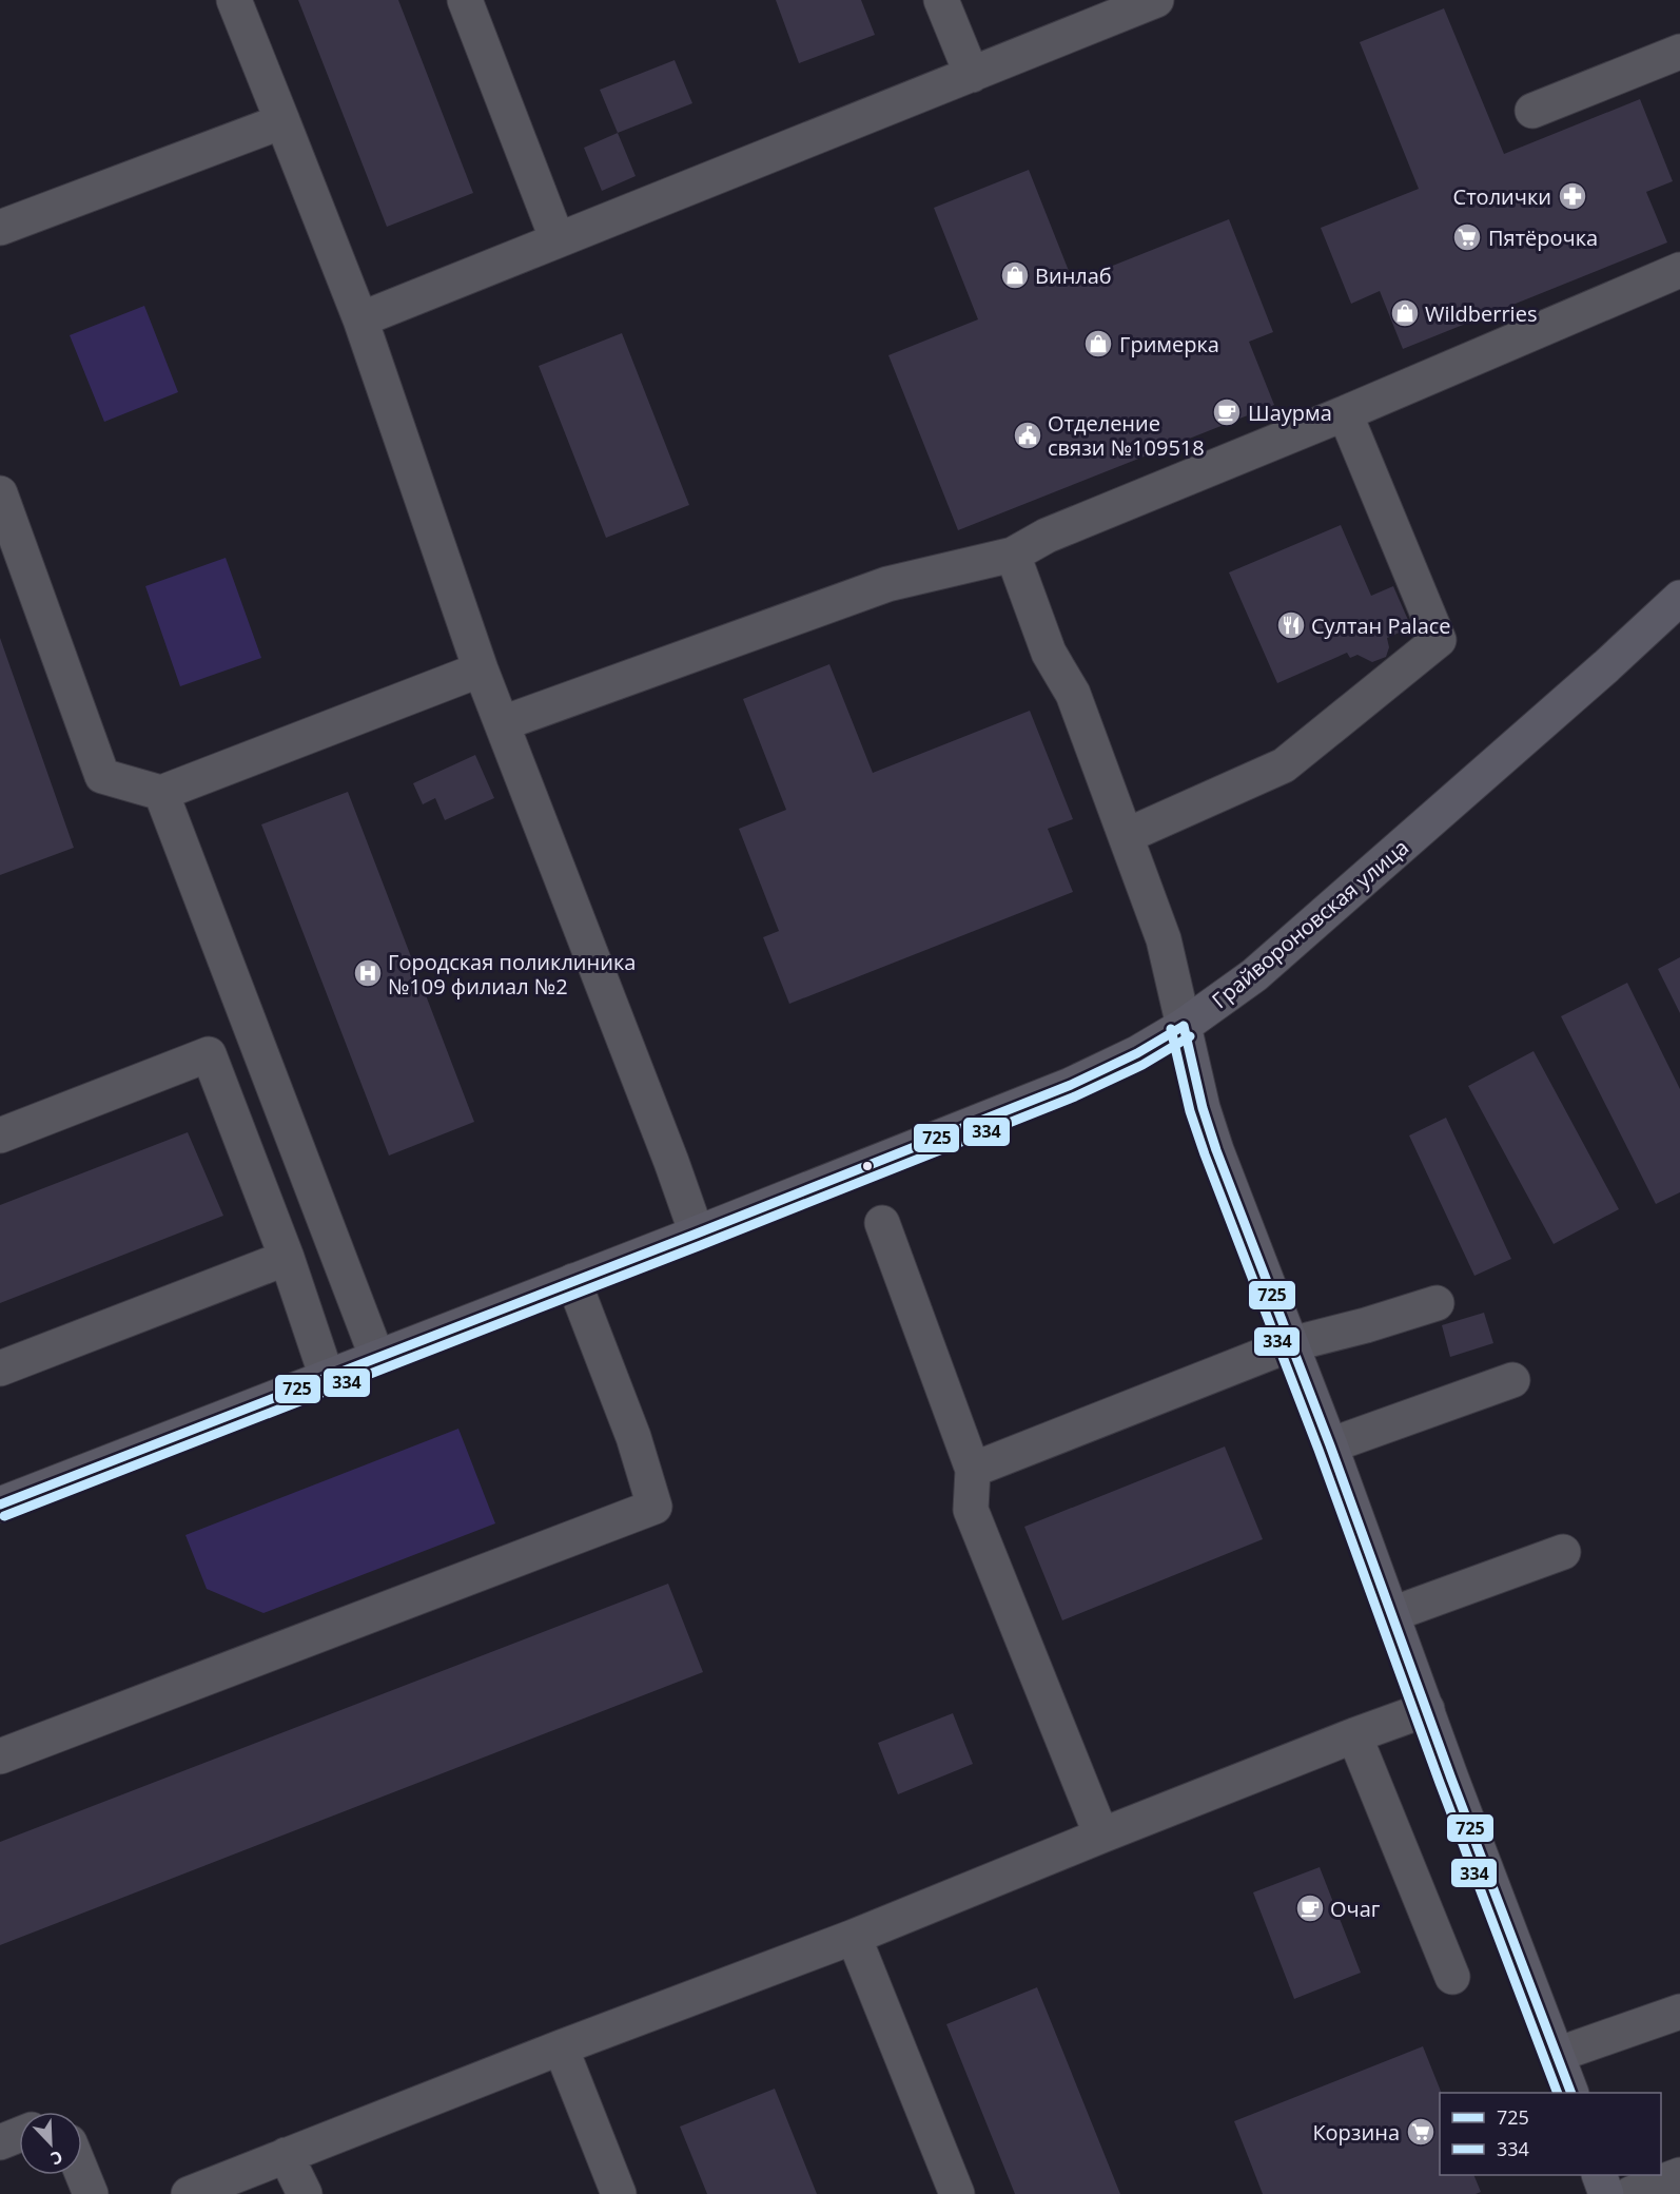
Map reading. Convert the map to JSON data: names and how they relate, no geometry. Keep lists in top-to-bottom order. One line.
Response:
{"streets":{"main road":["Грайвороновская улица"]},"places":{"pharmacy":["Столички"],"supermarket":["Пятёрочка","Корзина"],"shop":["Винлаб","Wildberries","Гримерка"],"cafe":["Шаурма","Очаг"],"public building":["Отделение связи №109518"],"restaurant":["Султан Palace"],"hospital":["Городская поликлиника №109 филиал №2"]},"lines":["transit line 725","transit line 334"],"legend":["725","334"],"north":"bottom right"}
